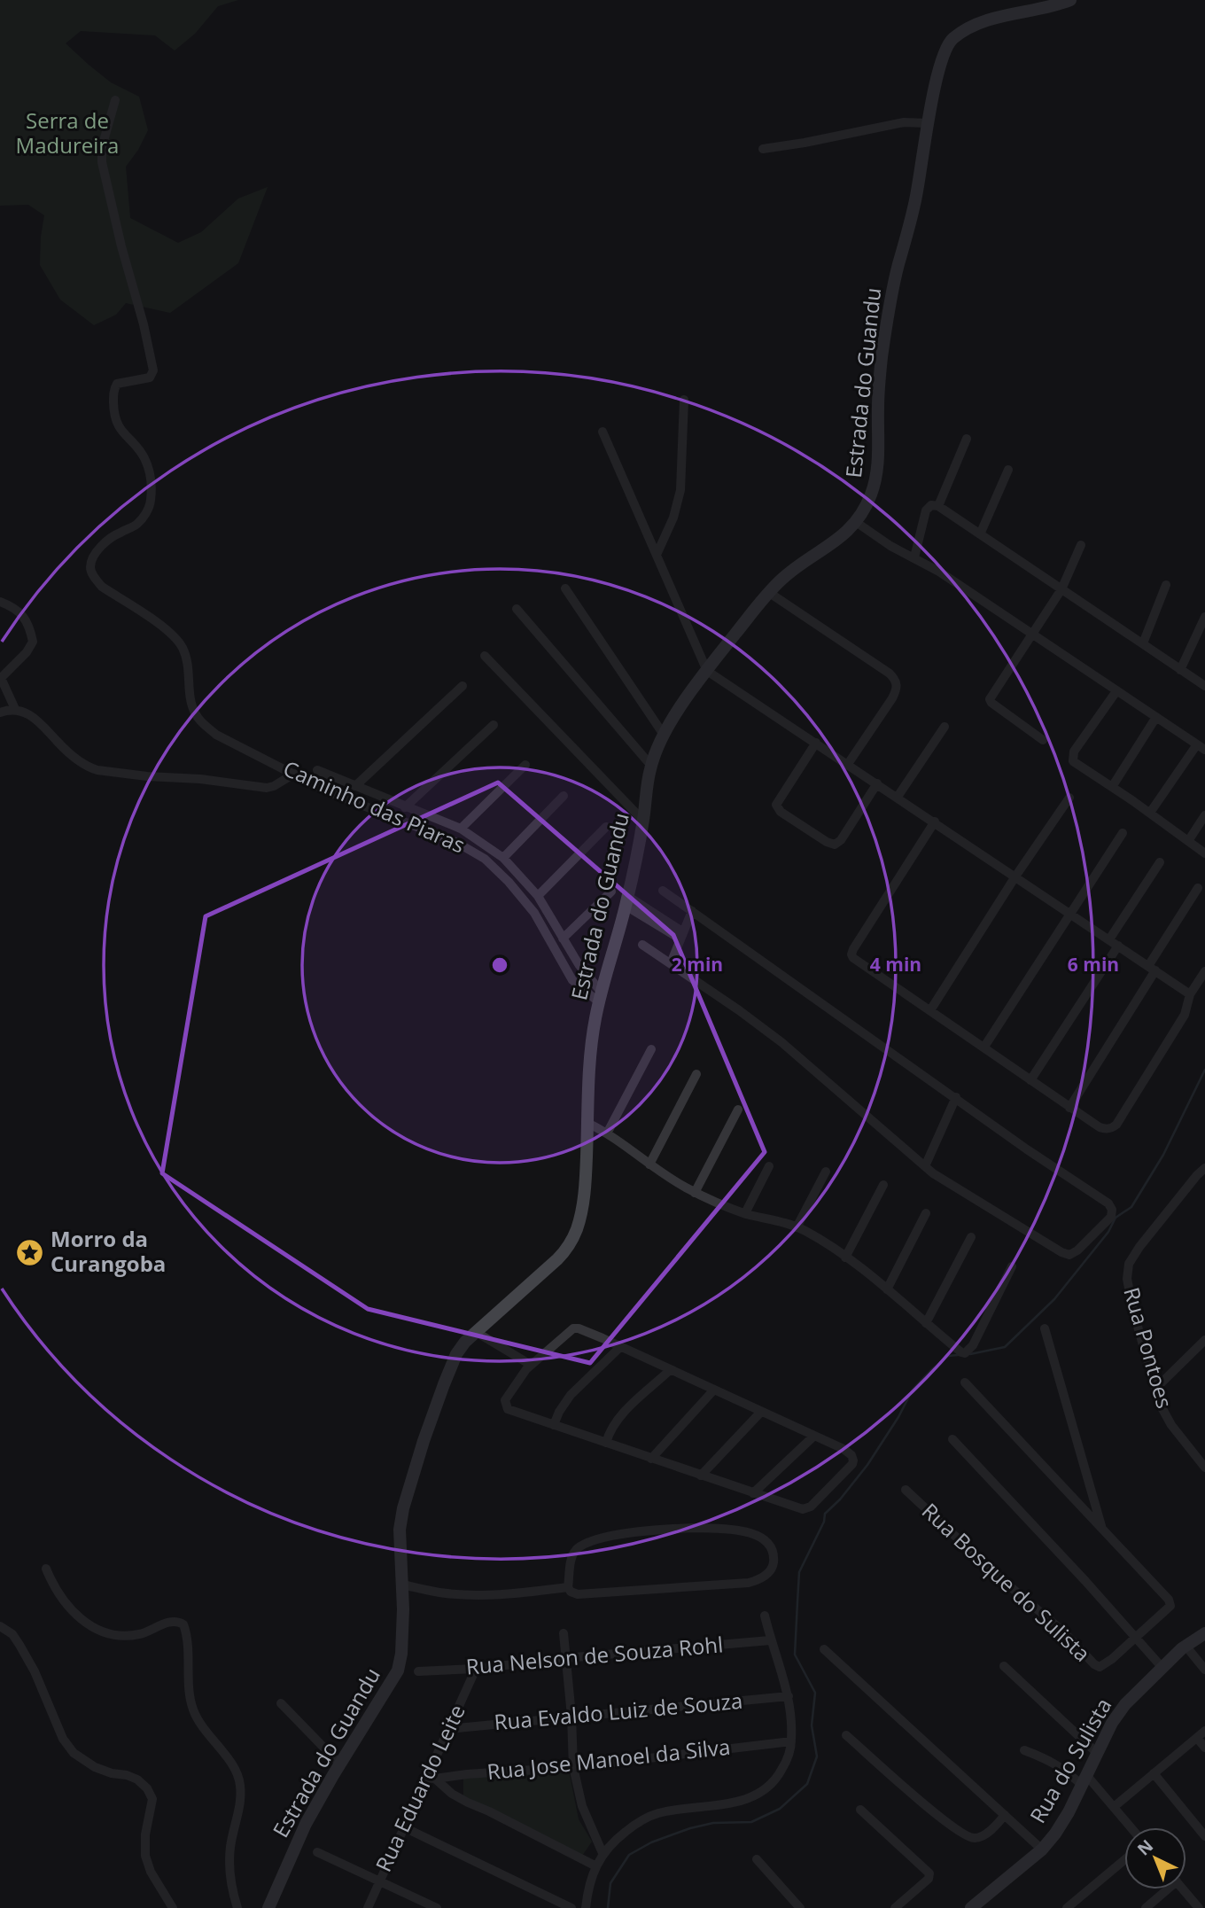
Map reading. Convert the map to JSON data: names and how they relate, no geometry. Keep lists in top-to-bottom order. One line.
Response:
{"streets":{"street":["Estrada do Guandu","Caminho das Piaras","Rua Pontoes","Rua Bosque do Sulista","Rua Nelson de Souza Rohl","Rua Evaldo Luiz de Souza","Rua Jose Manoel da Silva","Rua do Sulista","Rua Eduardo Leite"]},"crossings":[["Estrada do Guandu","Caminho das Piaras"],["Rua Nelson de Souza Rohl","Rua Eduardo Leite"],["Rua Evaldo Luiz de Souza","Rua Eduardo Leite"],["Rua Jose Manoel da Silva","Rua Eduardo Leite"]],"parks":["Serra de Madureira"],"places":{"place":["Morro da Curangoba"]},"north":"top left","rings":["2 min","4 min","6 min"]}
